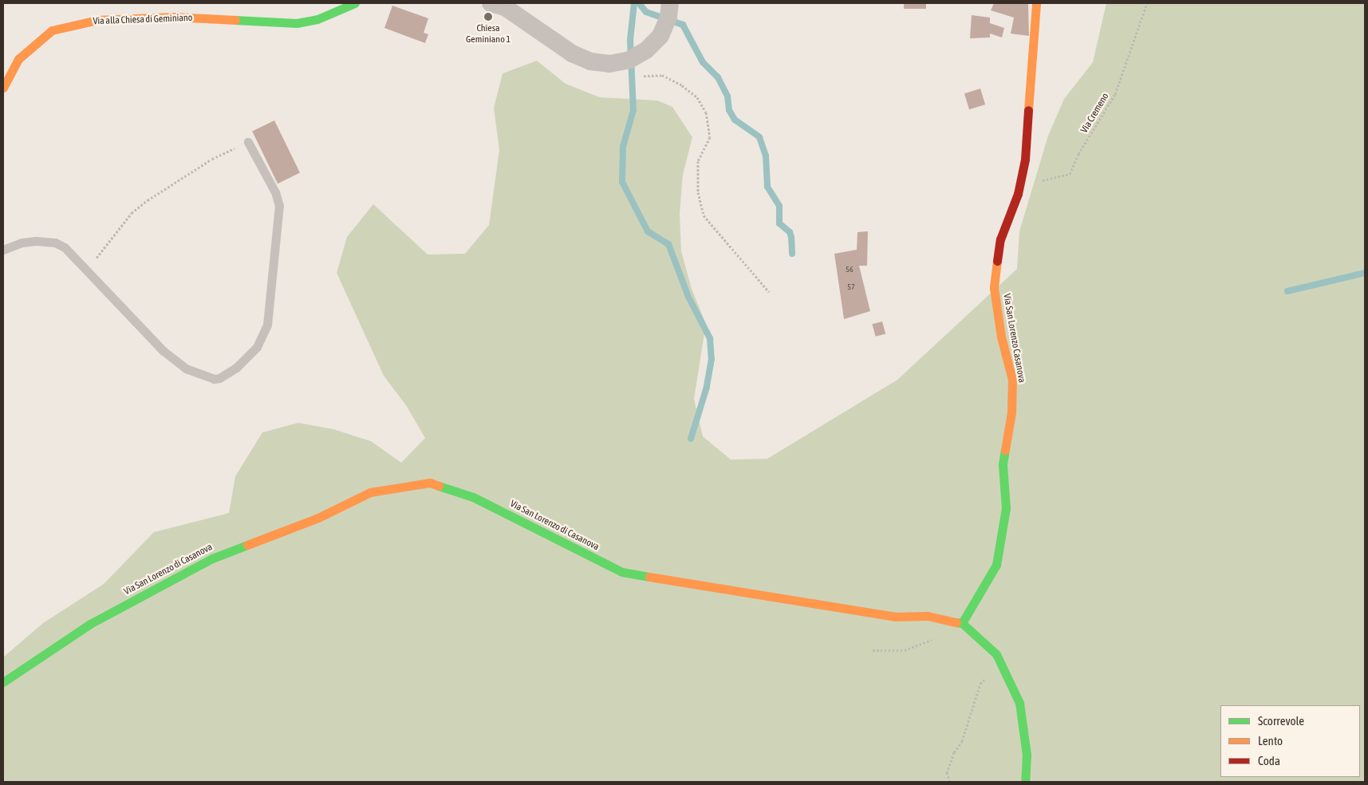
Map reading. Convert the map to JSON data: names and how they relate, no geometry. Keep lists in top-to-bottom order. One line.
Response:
{"streets":{"street":["Via alla Chiesa di Geminiano","Via San Lorenzo Casanova","Via San Lorenzo di Casanova"],"path":["Via Cremeno"]},"crossings":[["Via Cremeno","Via San Lorenzo Casanova"],["Via San Lorenzo Casanova","Via San Lorenzo di Casanova"]],"places":["Chiesa Geminiano 1"],"house_numbers":["56","57"],"legend":["Scorrevole","Lento","Coda"]}
